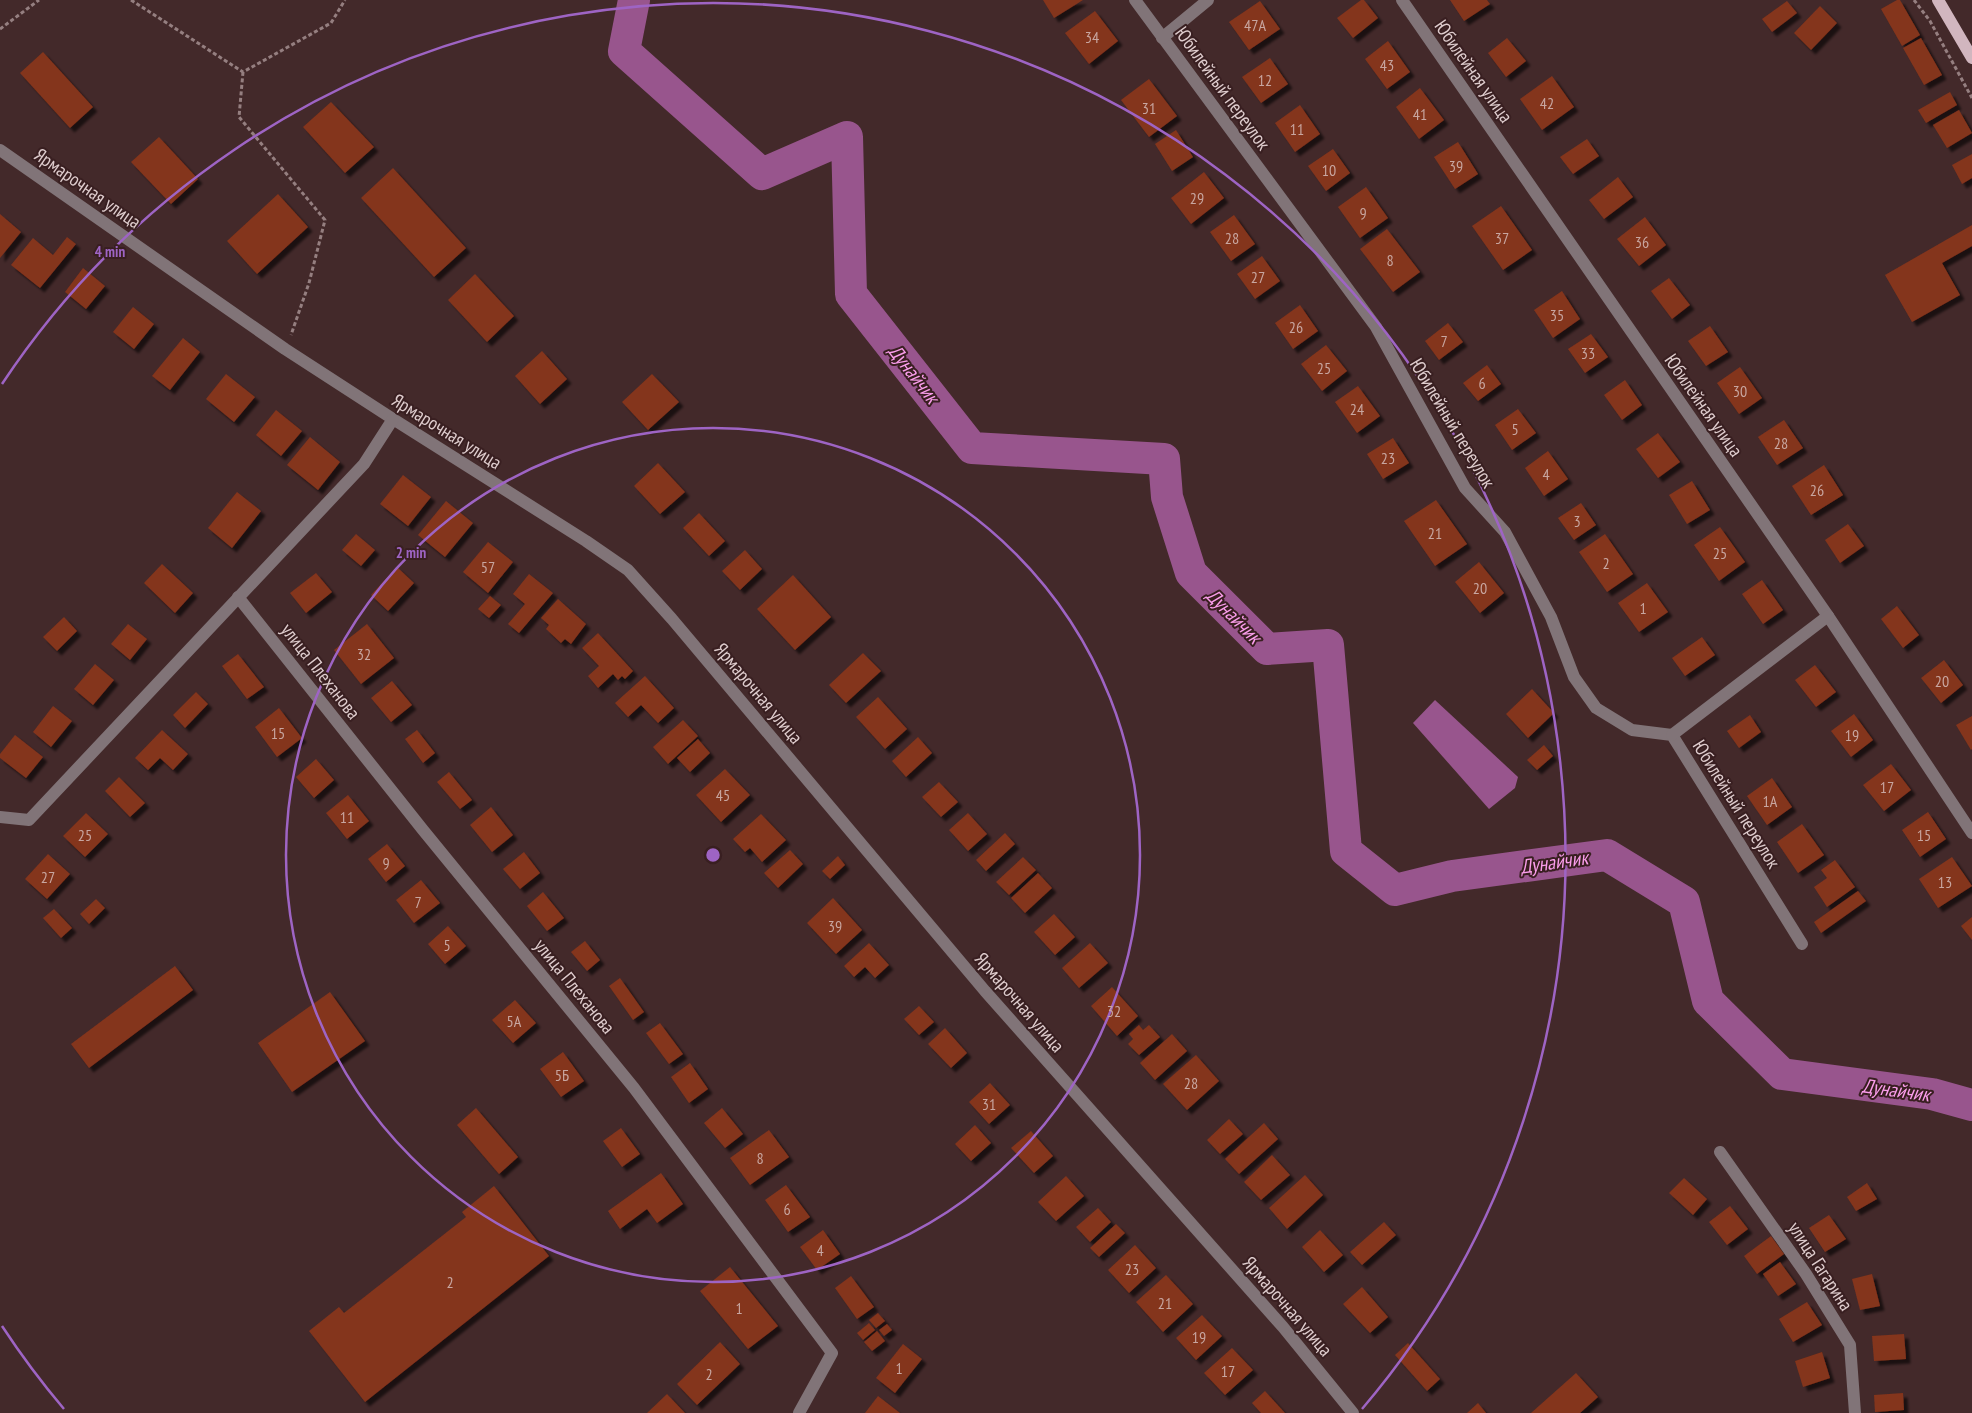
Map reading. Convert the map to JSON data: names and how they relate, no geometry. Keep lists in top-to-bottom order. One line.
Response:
{"streets":{"street":["Юбилейная улица","Юбилейный переулок","Ярмарочная улица","улица Плеханова","улица Гагарина"]},"water":["Дунайчик"],"house_numbers":["47А","34","43","12","42","31","41","11","39","10","29","9","28","37","36","8","27","35","26","7","33","25","6","30","24","5","28","23","4","26","3","21","25","2","57","20","1","32","20","15","19","17","45","1А","11","25","15","9","27","13","7","39","5","32","5А","5Б","28","31","8","6","4","23","2","21","1","19","1","17","2"],"rings":["4 min","2 min"]}
